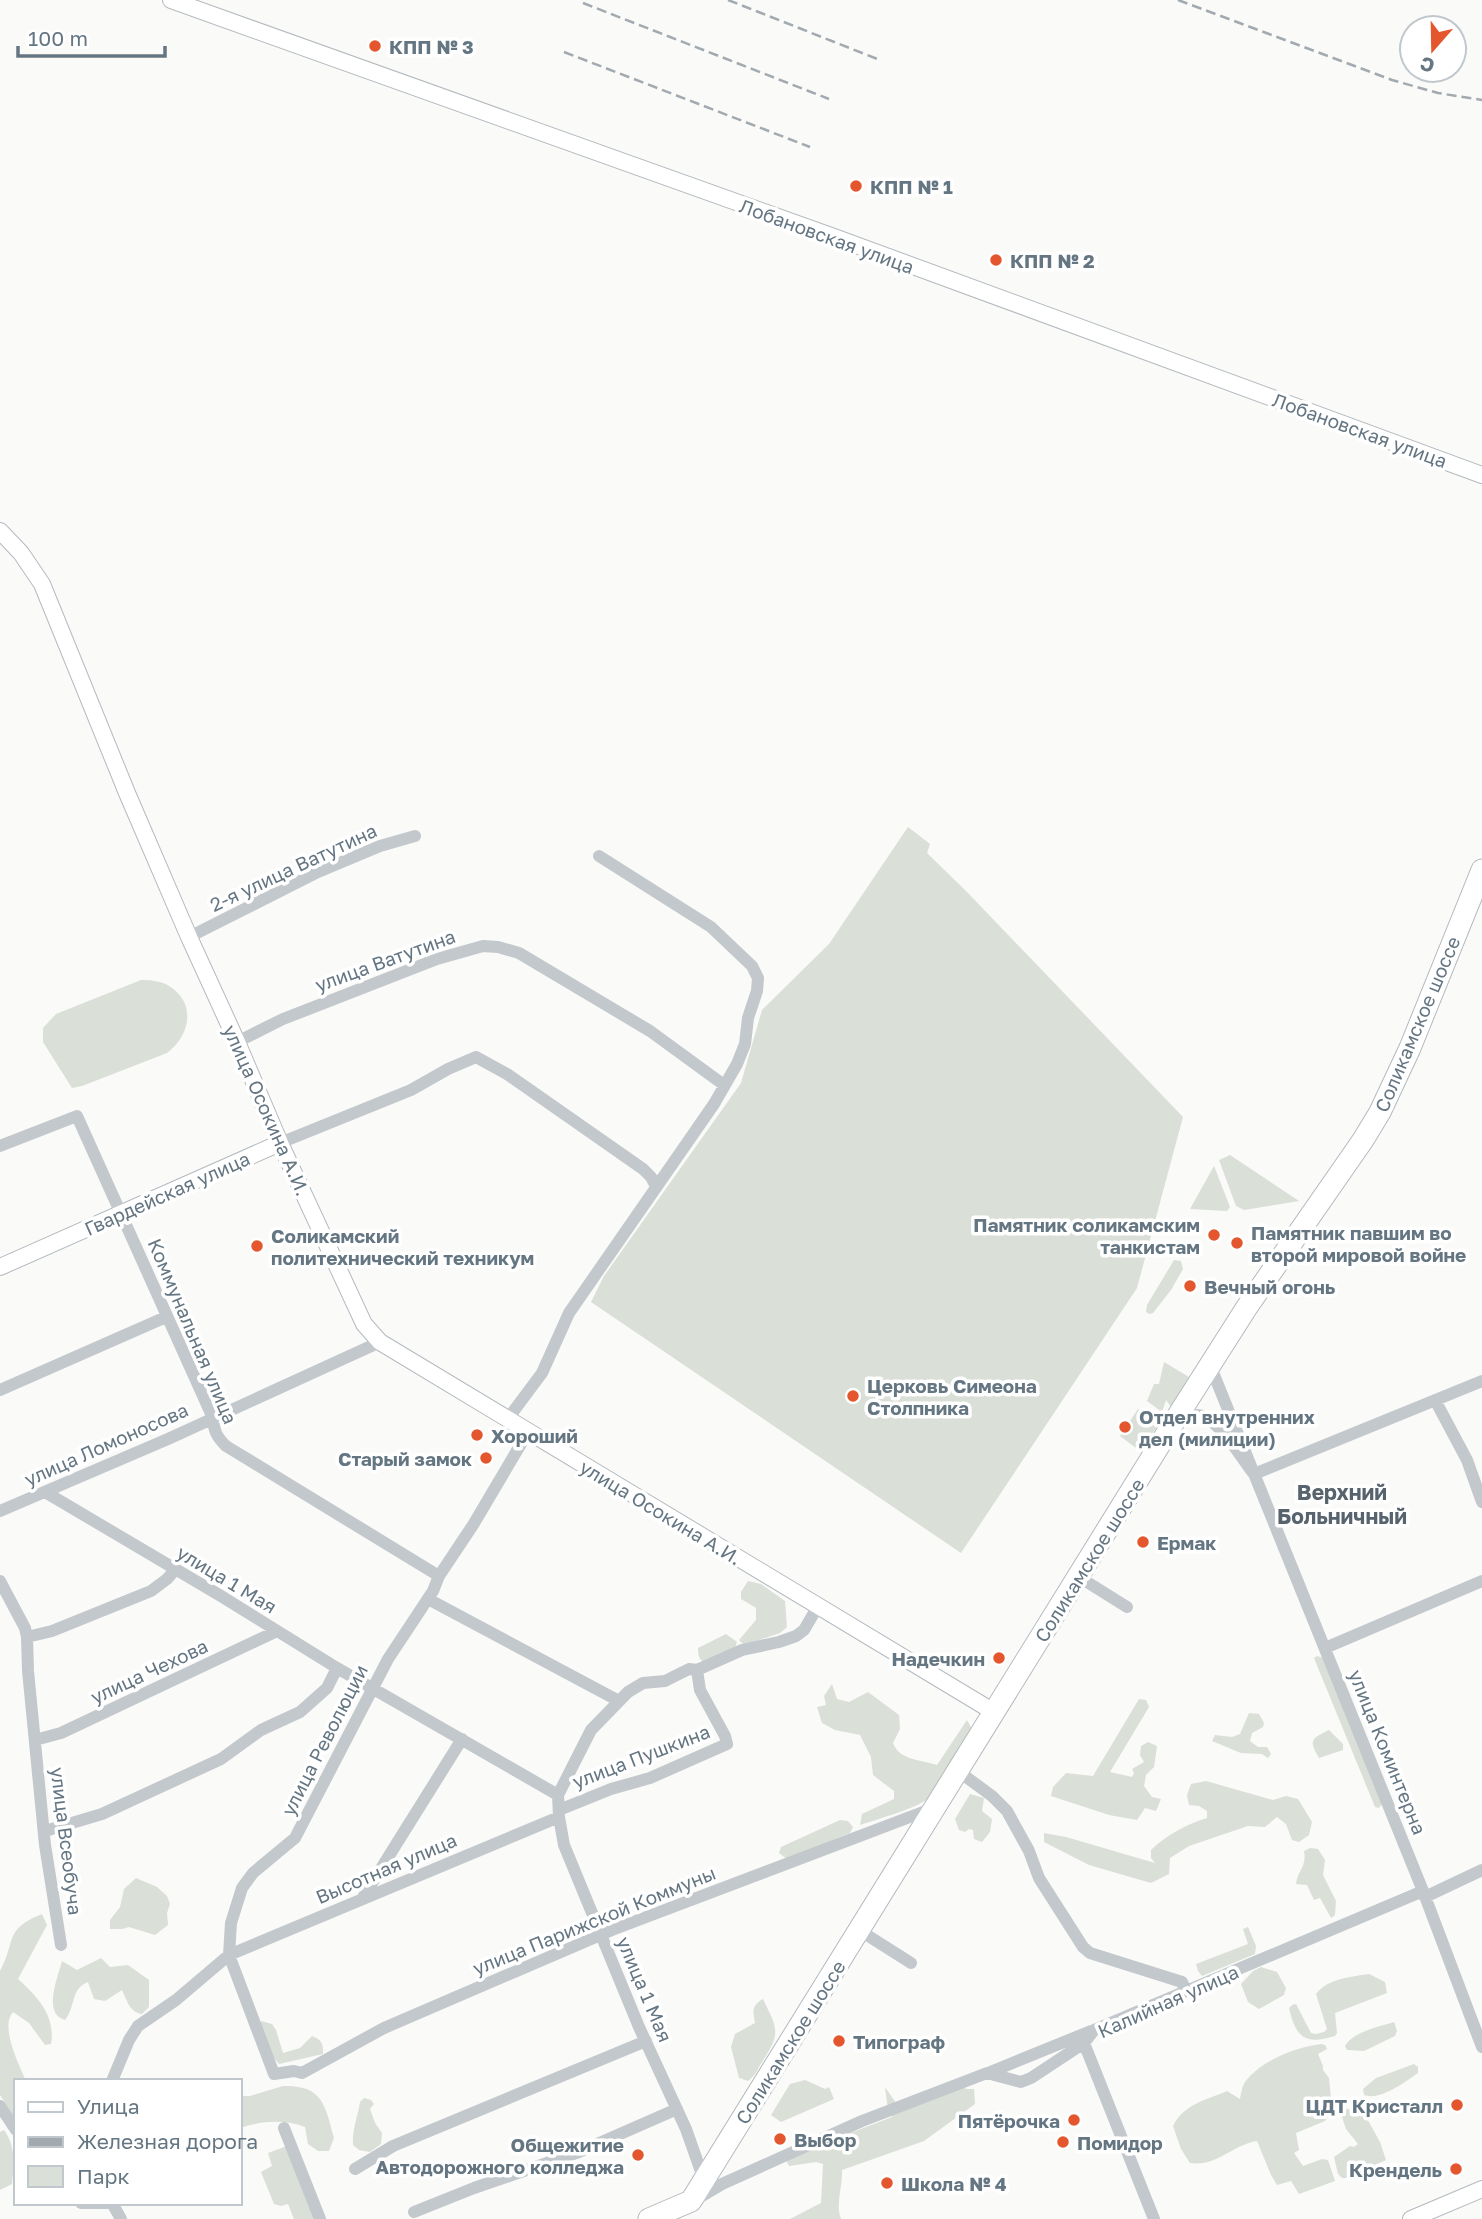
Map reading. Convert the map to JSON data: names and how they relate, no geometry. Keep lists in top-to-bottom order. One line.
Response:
{"streets":{"highway":["Соликамское шоссе"],"street":["Лобановская улица","2-я улица Ватутина","улица Ватутина","улица Осокина А.И.","Гвардейская улица","Коммунальная улица","улица Ломоносова","улица 1 Мая","улица Чехова","улица Революции","улица Коминтерна","улица Пушкина","улица Всеобуча","Высотная улица","улица Парижской Коммуны","Калийная улица"]},"crossings":[["2-я улица Ватутина","улица Осокина А.И."],["улица Ватутина","улица Осокина А.И."],["Соликамское шоссе","улица Осокина А.И."],["Соликамское шоссе","улица 1 Мая"],["Соликамское шоссе","улица Коминтерна"],["Соликамское шоссе","улица Парижской Коммуны"],["улица Осокина А.И.","Гвардейская улица"],["улица Осокина А.И.","улица Ломоносова"],["улица Осокина А.И.","улица Революции"],["Гвардейская улица","Коммунальная улица"],["Коммунальная улица","улица Ломоносова"],["Коммунальная улица","улица Революции"],["улица Ломоносова","улица 1 Мая"],["улица 1 Мая","улица Чехова"],["улица 1 Мая","улица Революции"],["улица 1 Мая","улица Пушкина"],["улица 1 Мая","Высотная улица"],["улица 1 Мая","улица Парижской Коммуны"],["улица Чехова","улица Всеобуча"],["улица Революции","Высотная улица"],["улица Революции","улица Парижской Коммуны"],["улица Коминтерна","Калийная улица"],["улица Пушкина","Высотная улица"]],"districts":["Верхний Больничный"],"places":["КПП № 3","КПП № 1","КПП № 2","Памятник соликамским танкистам","Памятник павшим во второй мировой войне","Соликамский политехнический техникум","Вечный огонь","Церковь Симеона Столпника","Отдел внутренних дел (милиции)","Хороший","Старый замок","Ермак","Надечкин","Типограф","ЦДТ Кристалл","Пятёрочка","Выбор","Помидор","Общежитие Автодорожного колледжа","Крендель","Школа № 4"],"legend":["Улица","Железная дорога","Парк"],"scale_bar":"100 m","north":"bottom"}
